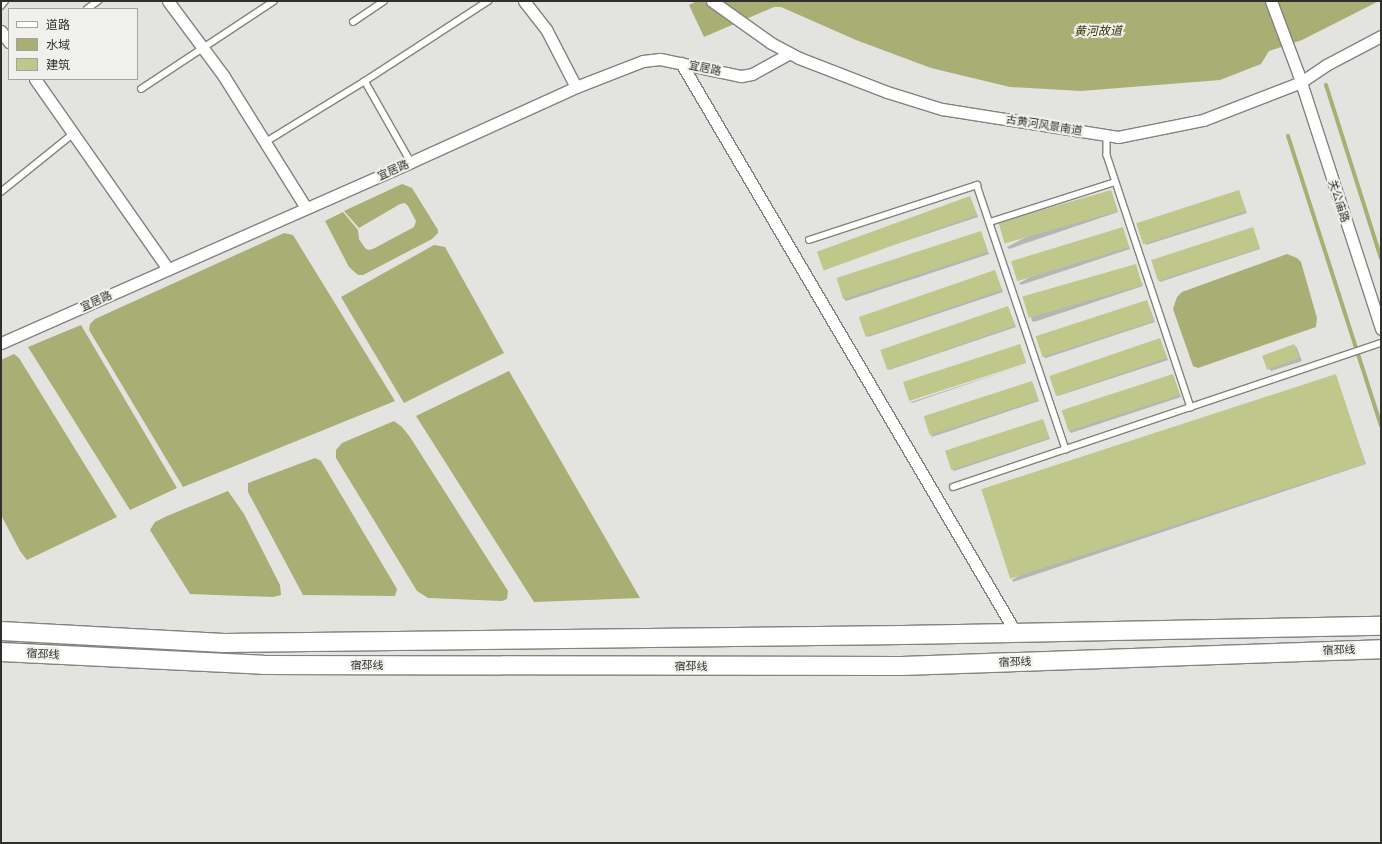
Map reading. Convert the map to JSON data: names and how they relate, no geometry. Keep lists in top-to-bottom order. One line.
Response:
{"streets":{"main road":["宿邳线"],"street":["宜居路","古黄河风景南道","关公庙路"]},"crossings":[["宜居路","古黄河风景南道"],["古黄河风景南道","关公庙路"]],"water":["黄河故道"],"legend":["道路","水域","建筑"]}
